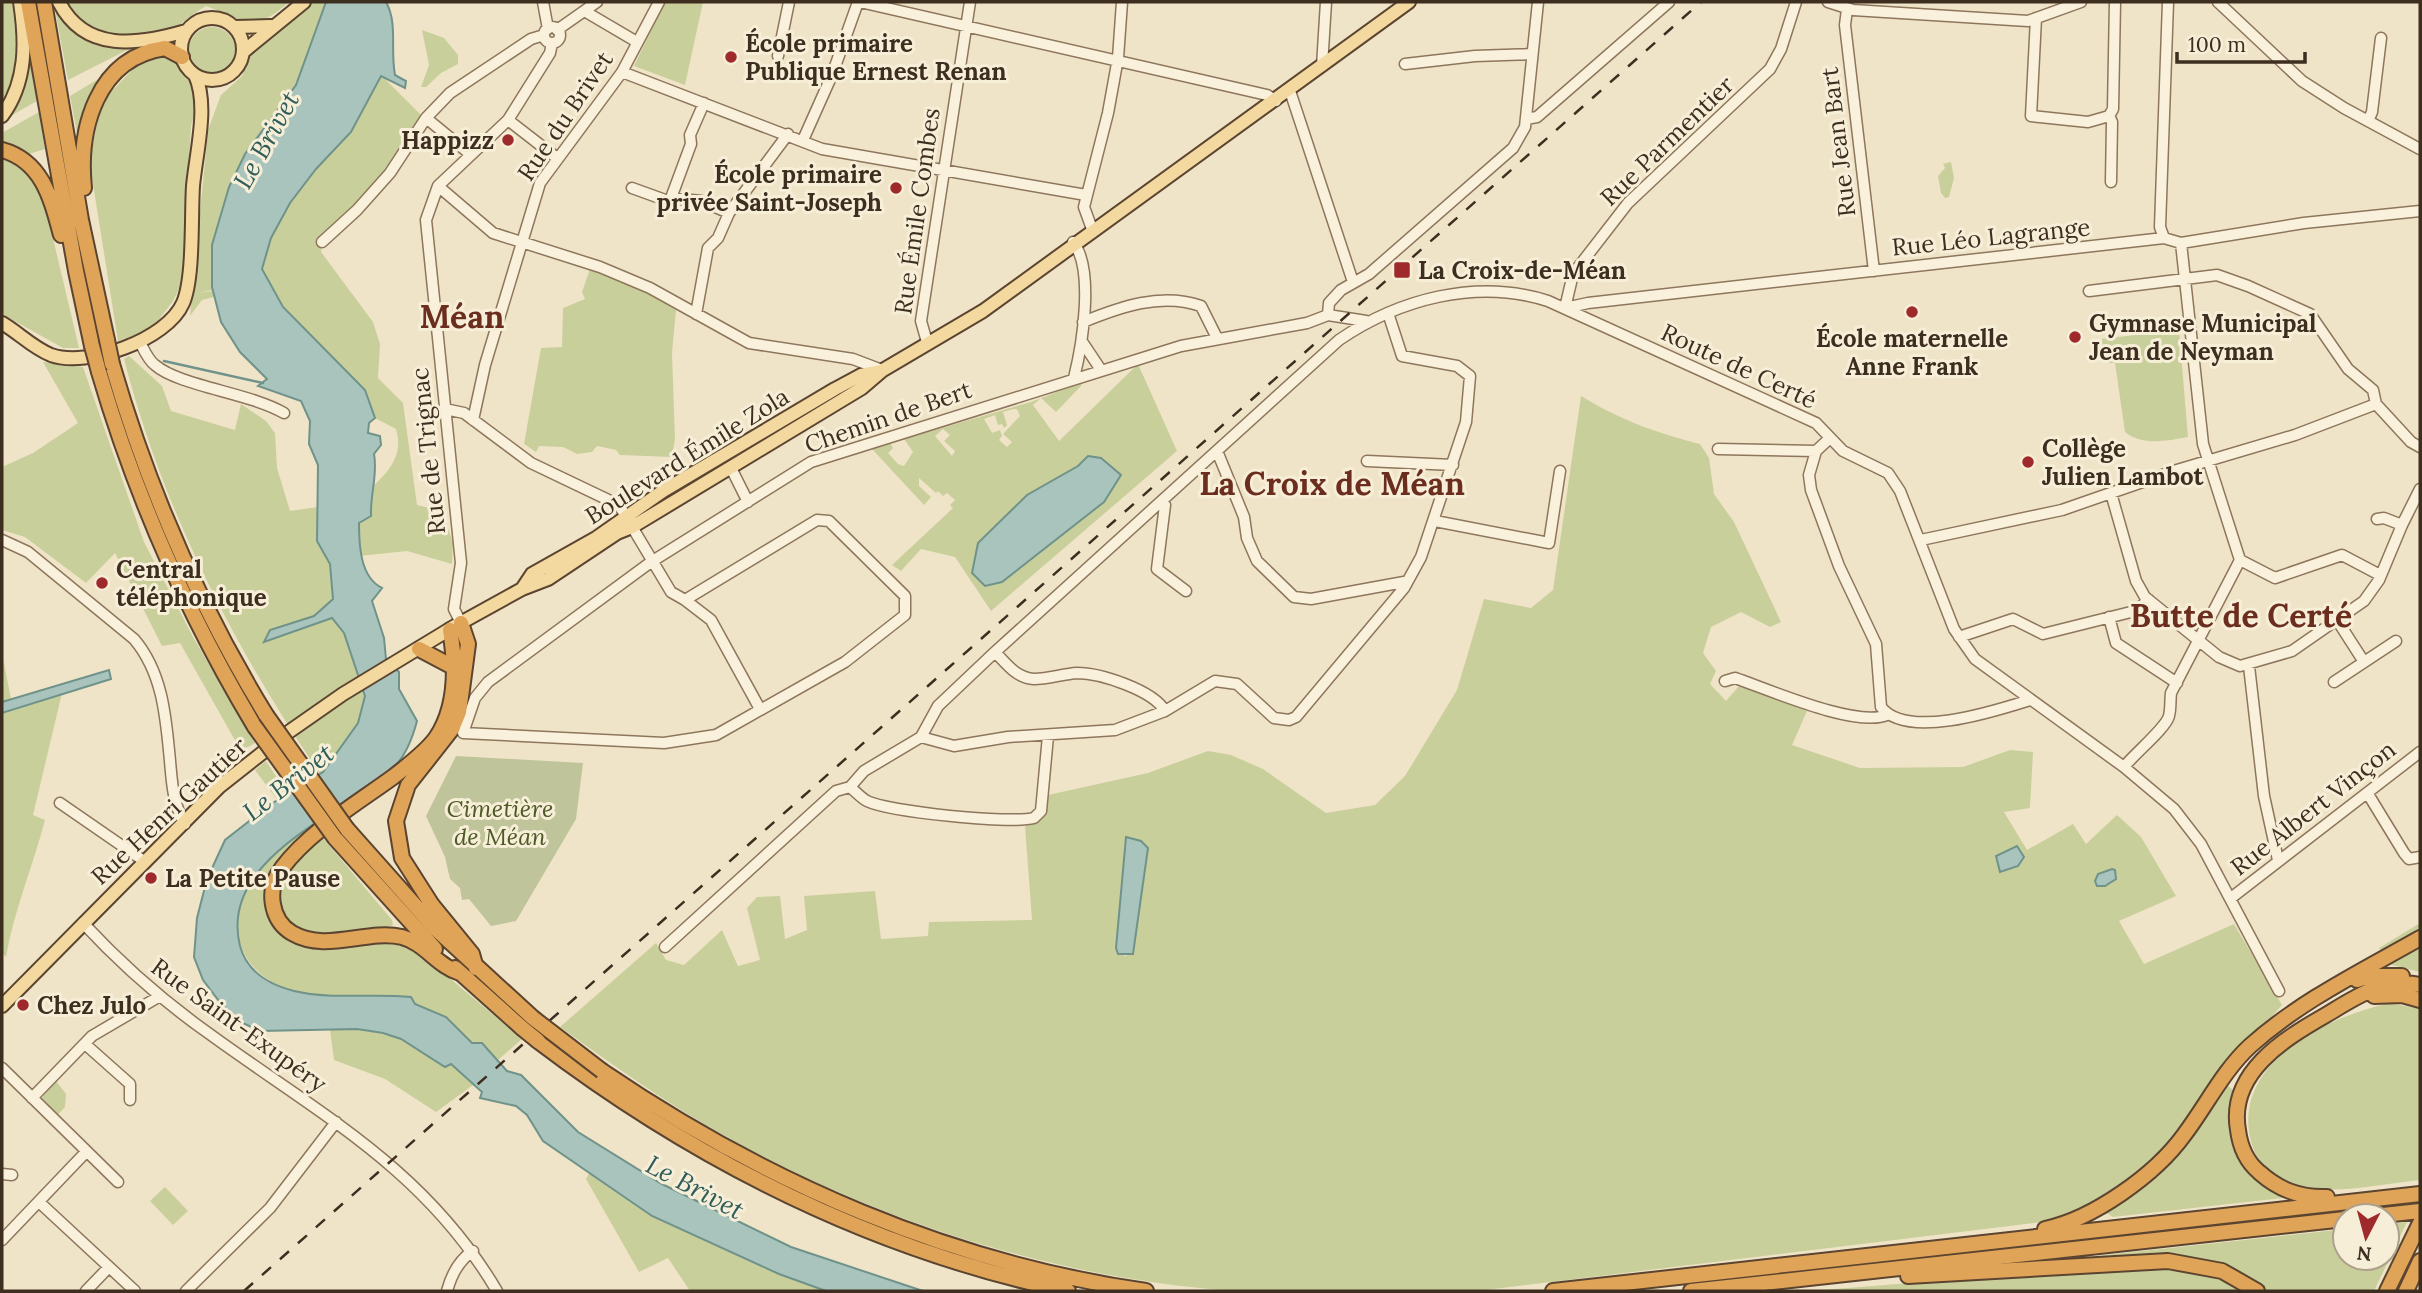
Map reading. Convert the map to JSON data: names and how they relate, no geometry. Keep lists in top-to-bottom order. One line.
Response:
{"streets":{"main road":["Boulevard Émile Zola","Rue Henri Gautier"],"street":["Rue du Brivet","Rue Parmentier","Rue Jean Bart","Rue Émile Combes","Rue Léo Lagrange","Route de Certé","Chemin de Bert","Rue de Trignac","Rue Albert Vinçon","Rue Saint-Exupéry"]},"crossings":[["Rue Parmentier","Rue Léo Lagrange"],["Rue Parmentier","Route de Certé"],["Rue Jean Bart","Rue Léo Lagrange"],["Rue Émile Combes","Boulevard Émile Zola"],["Rue Léo Lagrange","Route de Certé"],["Route de Certé","Rue Albert Vinçon"],["Rue de Trignac","Boulevard Émile Zola"],["Rue de Trignac","Rue Henri Gautier"],["Boulevard Émile Zola","Rue Henri Gautier"],["Rue Henri Gautier","Rue Saint-Exupéry"]],"districts":["Méan","La Croix de Méan","Butte de Certé"],"water":["Le Brivet"],"parks":["Cimetière de Méan"],"places":{"other":["École primaire Publique Ernest Renan","Happizz","École primaire privée Saint-Joseph","École maternelle Anne Frank","Gymnase Municipal Jean de Neyman","Collège Julien Lambot","Central téléphonique","La Petite Pause","Chez Julo"],"transit":["La Croix-de-Méan"]},"scale_bar":"100 m","north":"bottom"}
